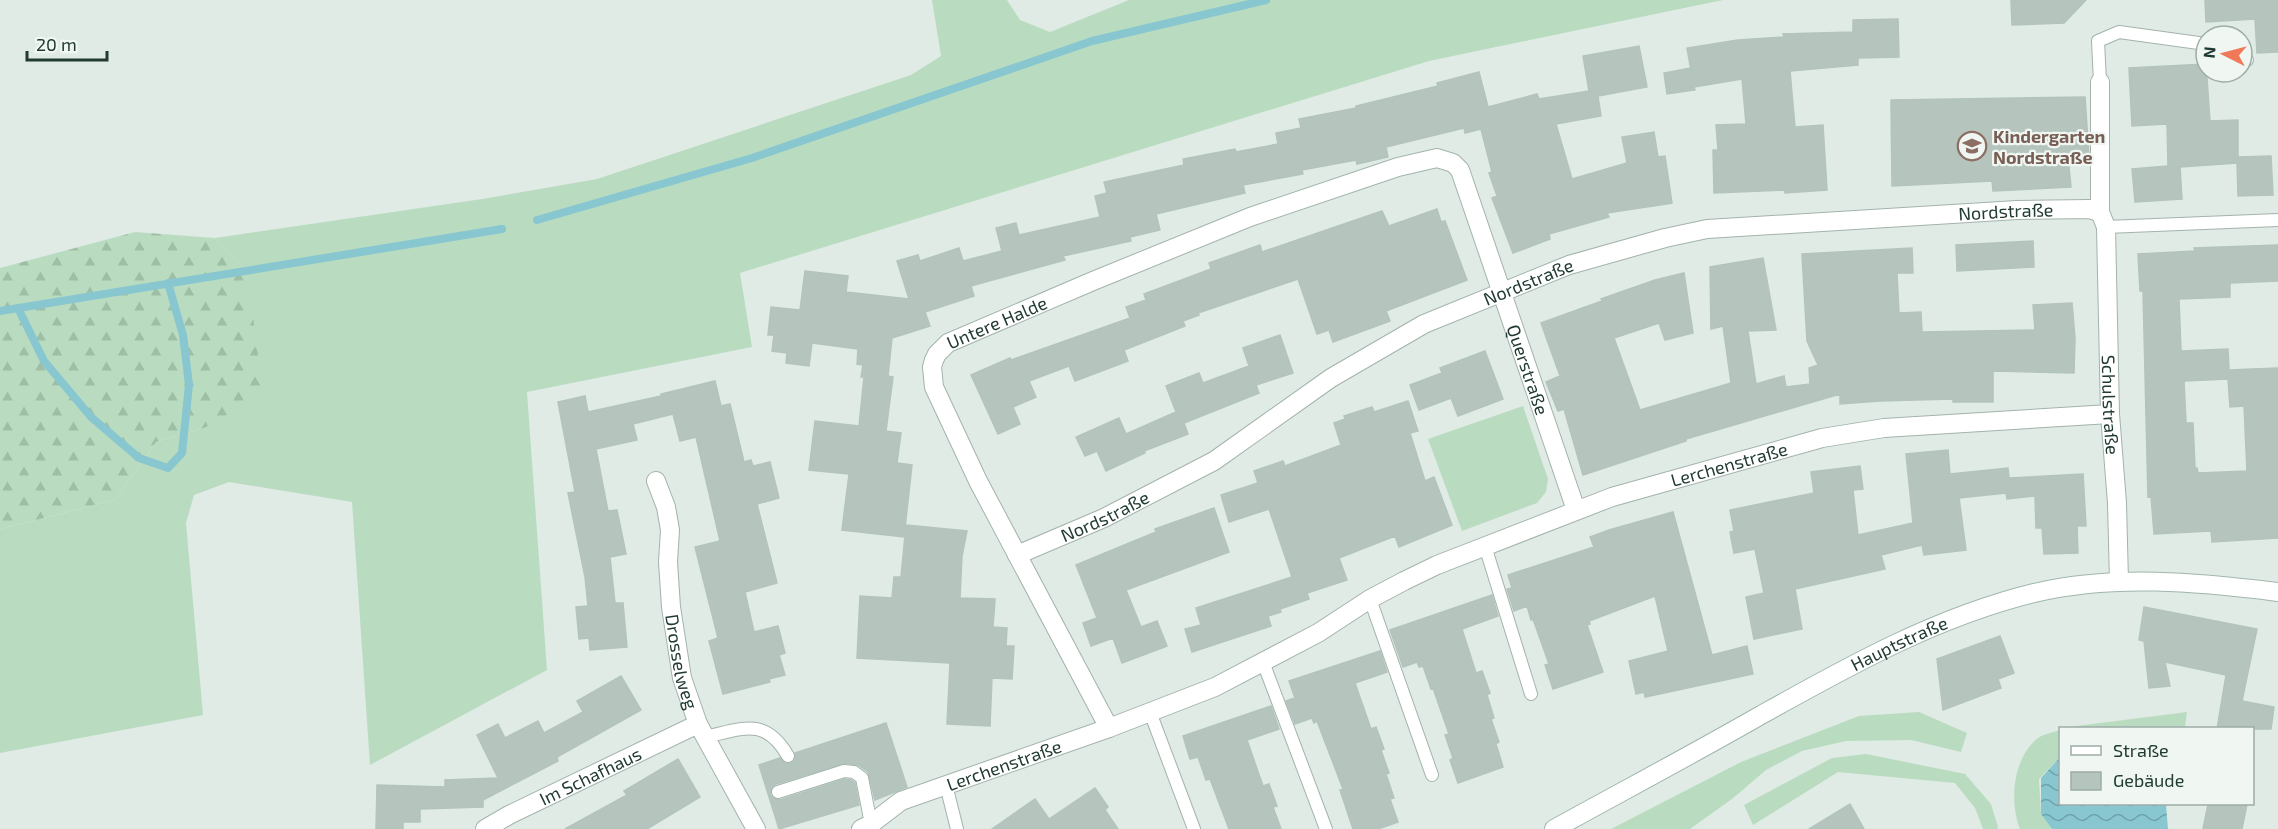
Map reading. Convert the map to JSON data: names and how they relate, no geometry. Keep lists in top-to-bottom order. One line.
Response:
{"streets":{"street":["Nordstraße","Untere Halde","Querstraße","Schulstraße","Lerchenstraße","Hauptstraße","Drosselweg","Im Schafhaus"]},"crossings":[["Nordstraße","Untere Halde"],["Nordstraße","Querstraße"],["Nordstraße","Schulstraße"],["Untere Halde","Querstraße"],["Untere Halde","Lerchenstraße"],["Querstraße","Lerchenstraße"],["Schulstraße","Lerchenstraße"],["Schulstraße","Hauptstraße"],["Drosselweg","Im Schafhaus"]],"places":{"school or university":["Kindergarten Nordstraße"]},"legend":["Straße","Gebäude"],"scale_bar":"20 m","north":"left"}
